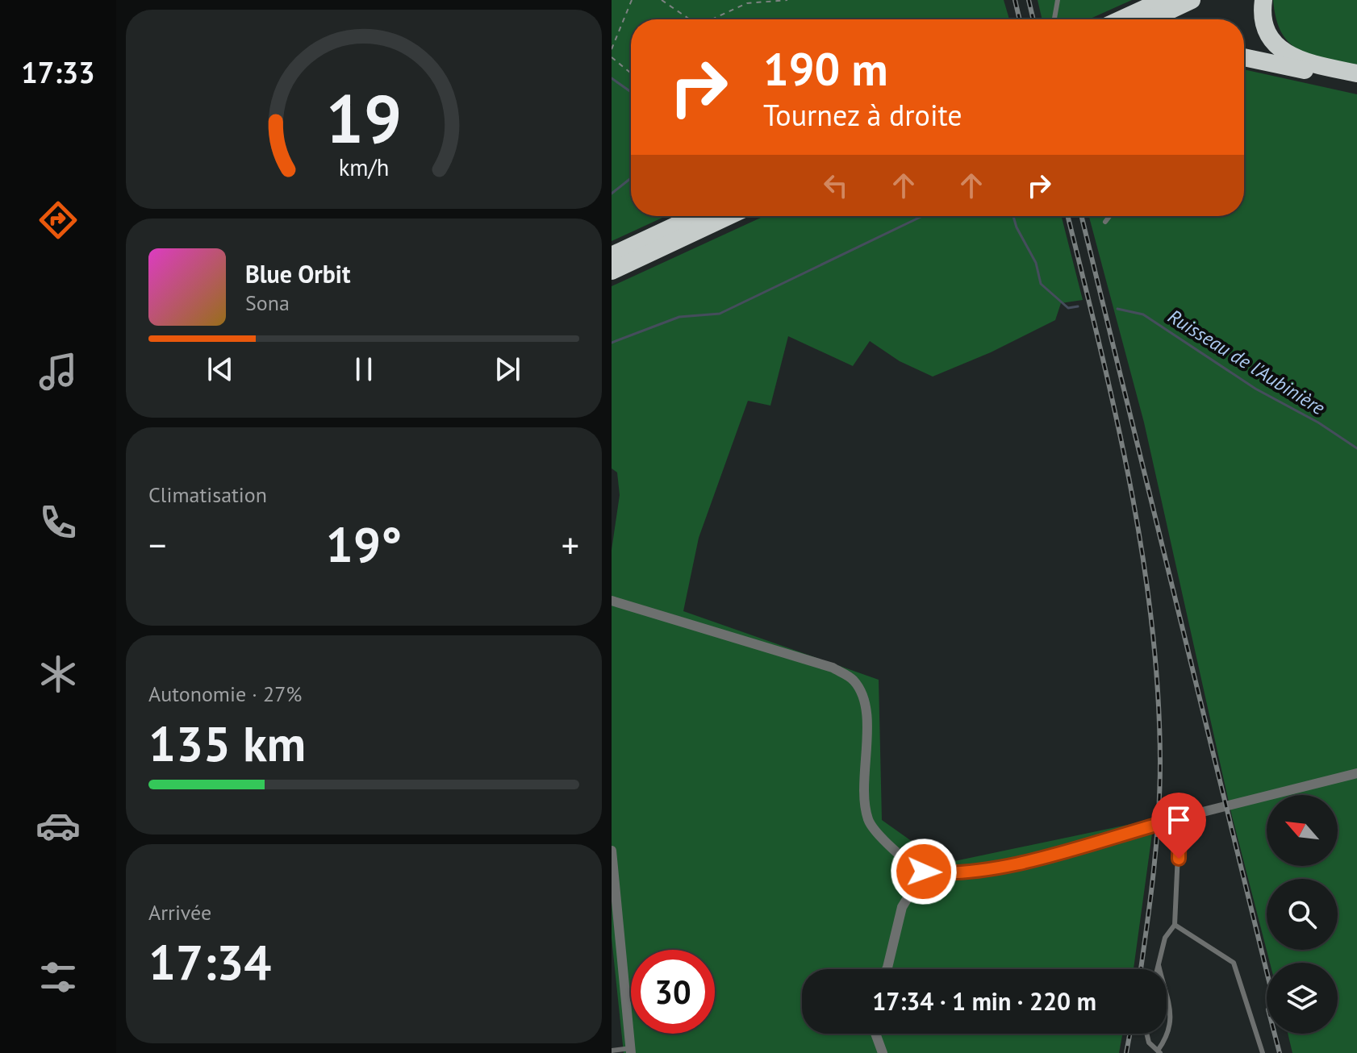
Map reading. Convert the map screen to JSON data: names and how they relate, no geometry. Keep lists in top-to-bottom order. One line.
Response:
{"water":["Ruisseau de l'Aubinière"],"north":"top left","page":{"tabs":"17:33","turn":["190 m","Tournez à droite"],"song":["Blue Orbit","Sona"],"tile":["Climatisation",["Autonomie · 27%","135 km"],["Arrivée","17:34"]],"heat":["−","19°","+"],"limit":"30","trip":"17:34 · 1 min · 220 m","gauge":["19","km/h"]}}
